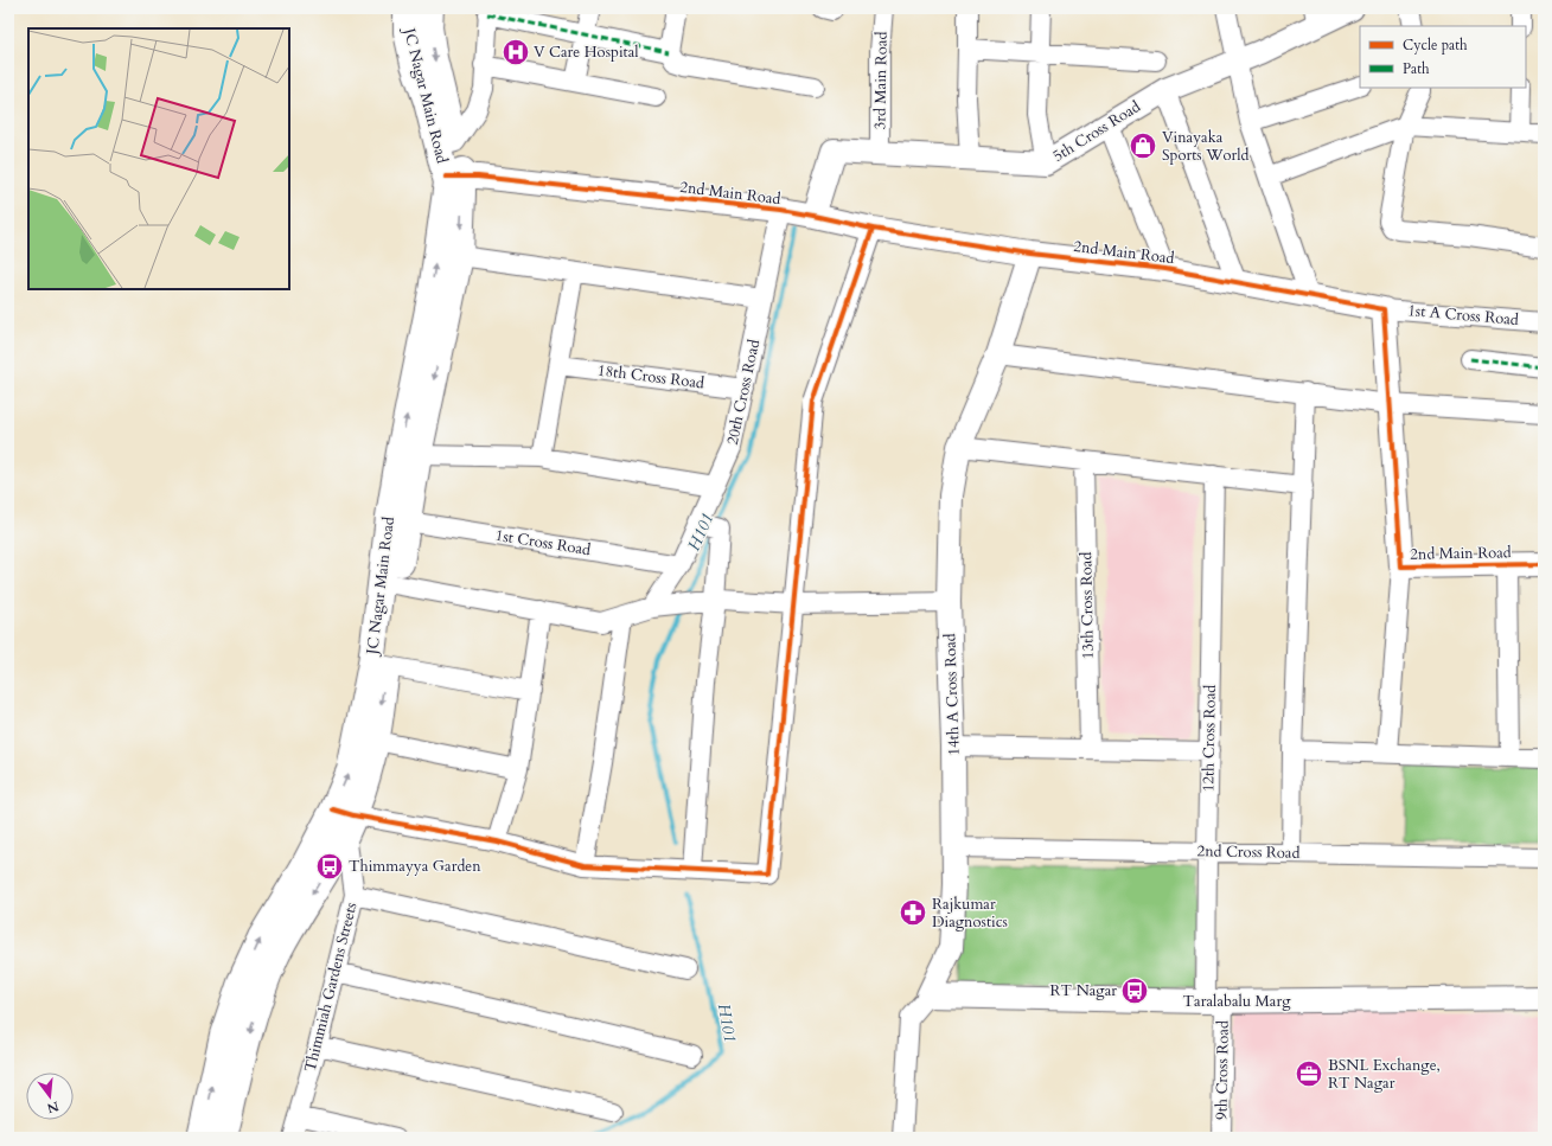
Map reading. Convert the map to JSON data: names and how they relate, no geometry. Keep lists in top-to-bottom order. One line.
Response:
{"streets":{"main road":["JC Nagar Main Road"],"street":["3rd Main Road","5th Cross Road","2nd Main Road","1st A Cross Road","18th Cross Road","20th Cross Road","1st Cross Road","13th Cross Road","14th A Cross Road","12th Cross Road","2nd Cross Road","Thimmiah Gardens Streets","Taralabalu Marg","9th Cross Road"]},"crossings":[["3rd Main Road","5th Cross Road"],["JC Nagar Main Road","2nd Main Road"],["JC Nagar Main Road","1st Cross Road"],["JC Nagar Main Road","Thimmiah Gardens Streets"],["5th Cross Road","2nd Main Road"],["2nd Main Road","1st A Cross Road"],["2nd Main Road","20th Cross Road"],["2nd Main Road","14th A Cross Road"],["18th Cross Road","20th Cross Road"],["20th Cross Road","1st Cross Road"],["14th A Cross Road","2nd Cross Road"],["14th A Cross Road","Taralabalu Marg"],["12th Cross Road","2nd Cross Road"],["12th Cross Road","Taralabalu Marg"],["12th Cross Road","9th Cross Road"],["Taralabalu Marg","9th Cross Road"]],"water":["H101"],"places":{"hospital":["V Care Hospital"],"shop":["Vinayaka Sports World"],"bus stop":["Thimmayya Garden","RT Nagar"],"pharmacy":["Rajkumar Diagnostics"],"office":["BSNL Exchange, RT Nagar"]},"legend":["Cycle path","Path"],"north":"bottom"}
